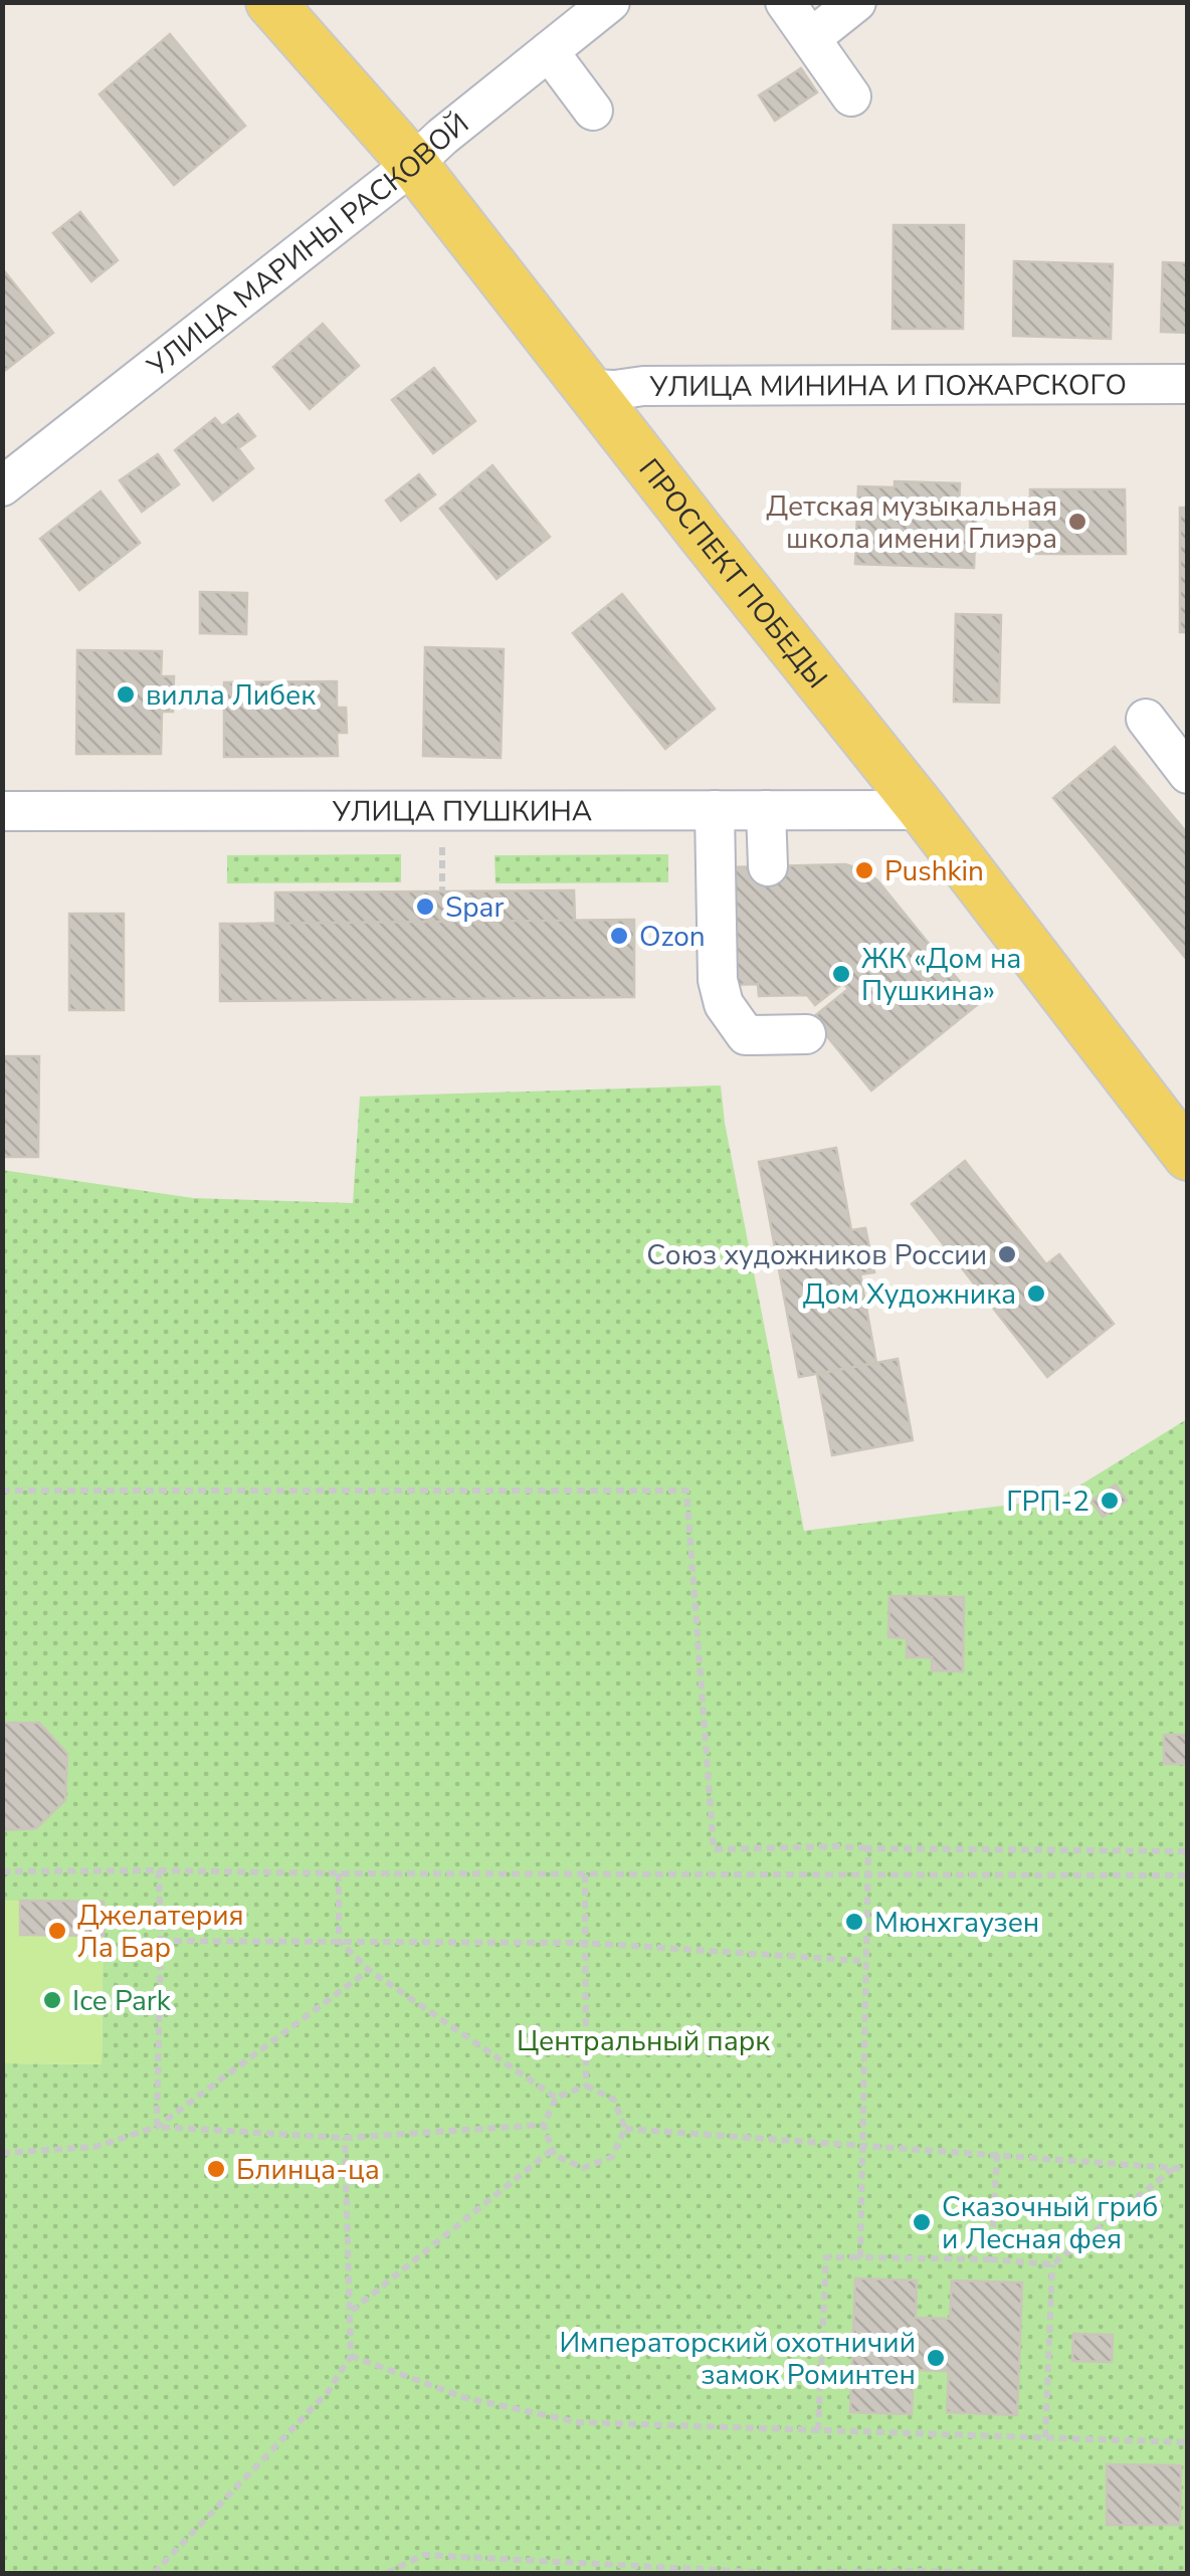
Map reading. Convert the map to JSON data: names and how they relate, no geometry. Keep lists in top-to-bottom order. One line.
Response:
{"streets":{"main road":["ПРОСПЕКТ ПОБЕДЫ"],"street":["УЛИЦА МАРИНЫ РАСКОВОЙ","УЛИЦА МИНИНА И ПОЖАРСКОГО","УЛИЦА ПУШКИНА"]},"crossings":[["УЛИЦА МАРИНЫ РАСКОВОЙ","ПРОСПЕКТ ПОБЕДЫ"],["УЛИЦА МИНИНА И ПОЖАРСКОГО","ПРОСПЕКТ ПОБЕДЫ"],["ПРОСПЕКТ ПОБЕДЫ","УЛИЦА ПУШКИНА"]],"parks":["Центральный парк"],"places":["Детская музыкальная школа имени Глиэра","вилла Либек","Pushkin","Spar","Ozon","ЖК «Дом на Пушкина»","Союз художников России","Дом Художника","ГРП-2","Мюнхгаузен","Джелатерия Ла Бар","Ice Park","Блинца-ца","Сказочный гриб и Лесная фея","Императорский охотничий замок Роминтен"]}
